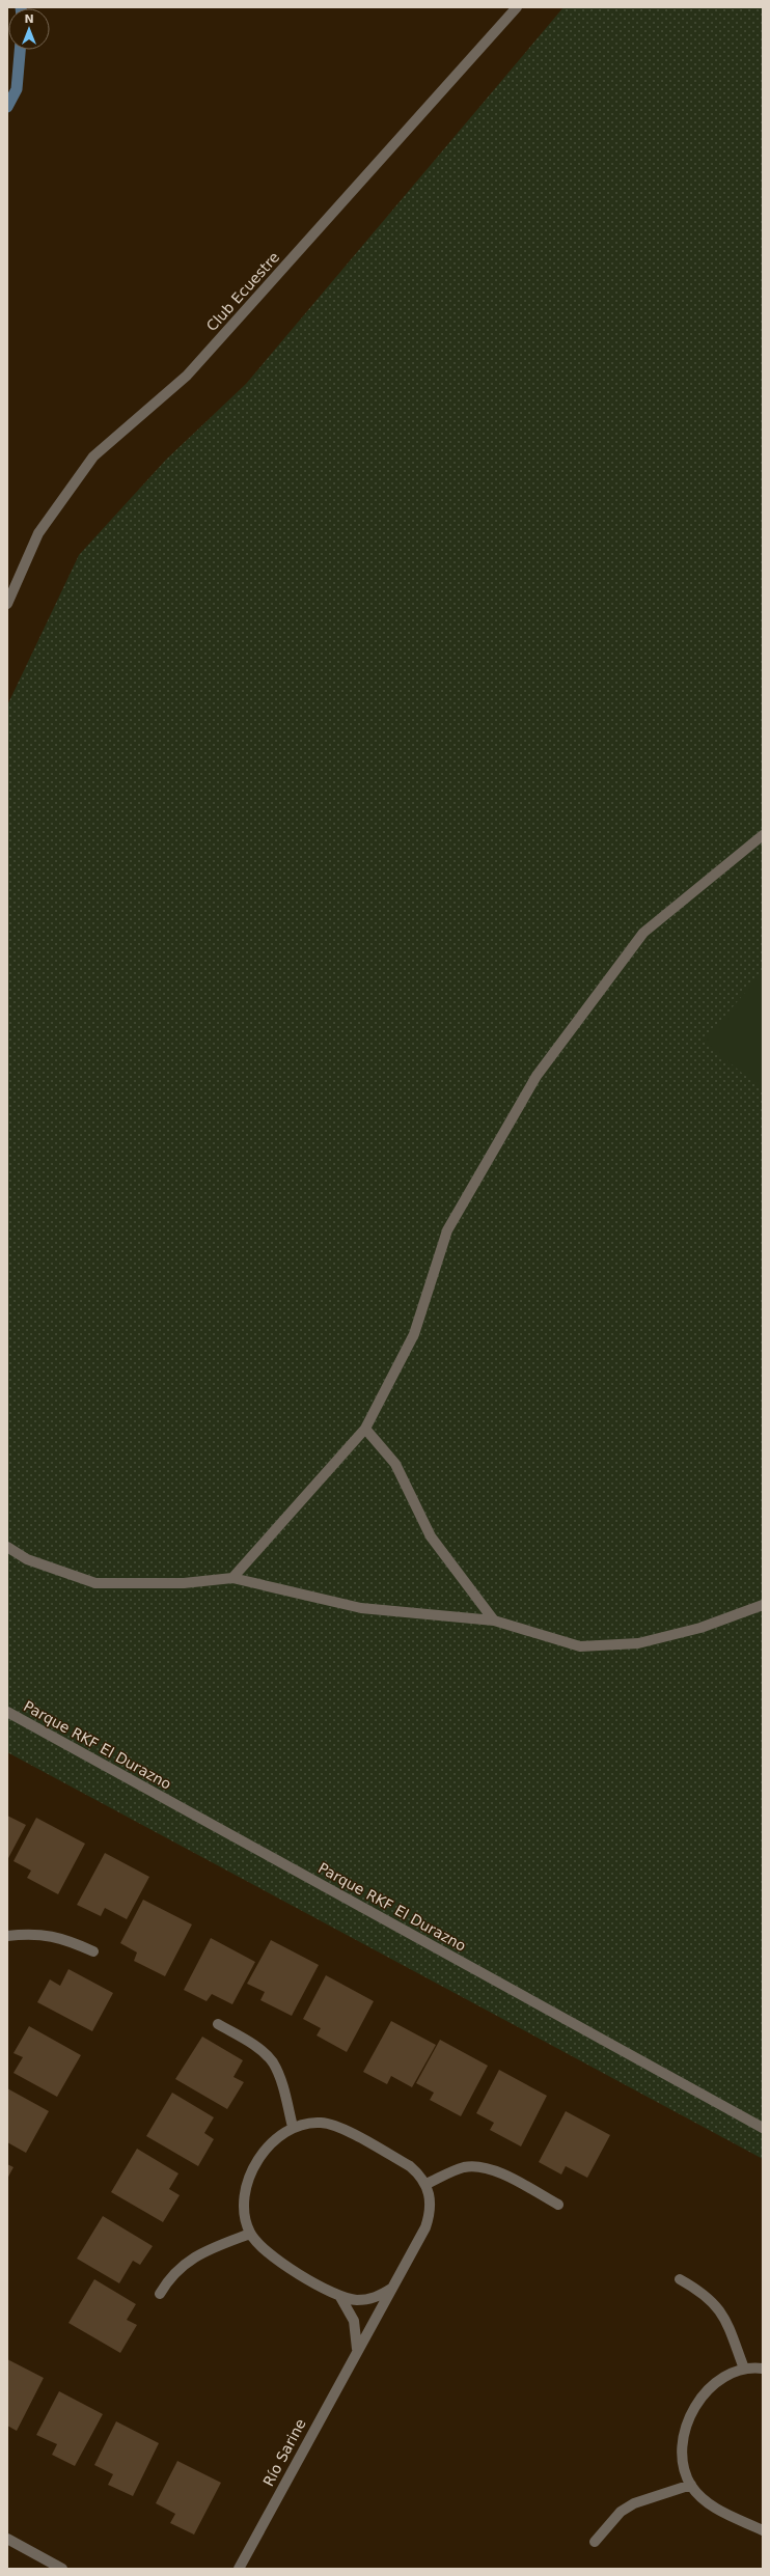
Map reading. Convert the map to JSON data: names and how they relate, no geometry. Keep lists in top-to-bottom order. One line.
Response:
{"streets":{"street":["Club Ecuestre","Parque RKF El Durazno","Río Sarine"]},"north":"top"}
